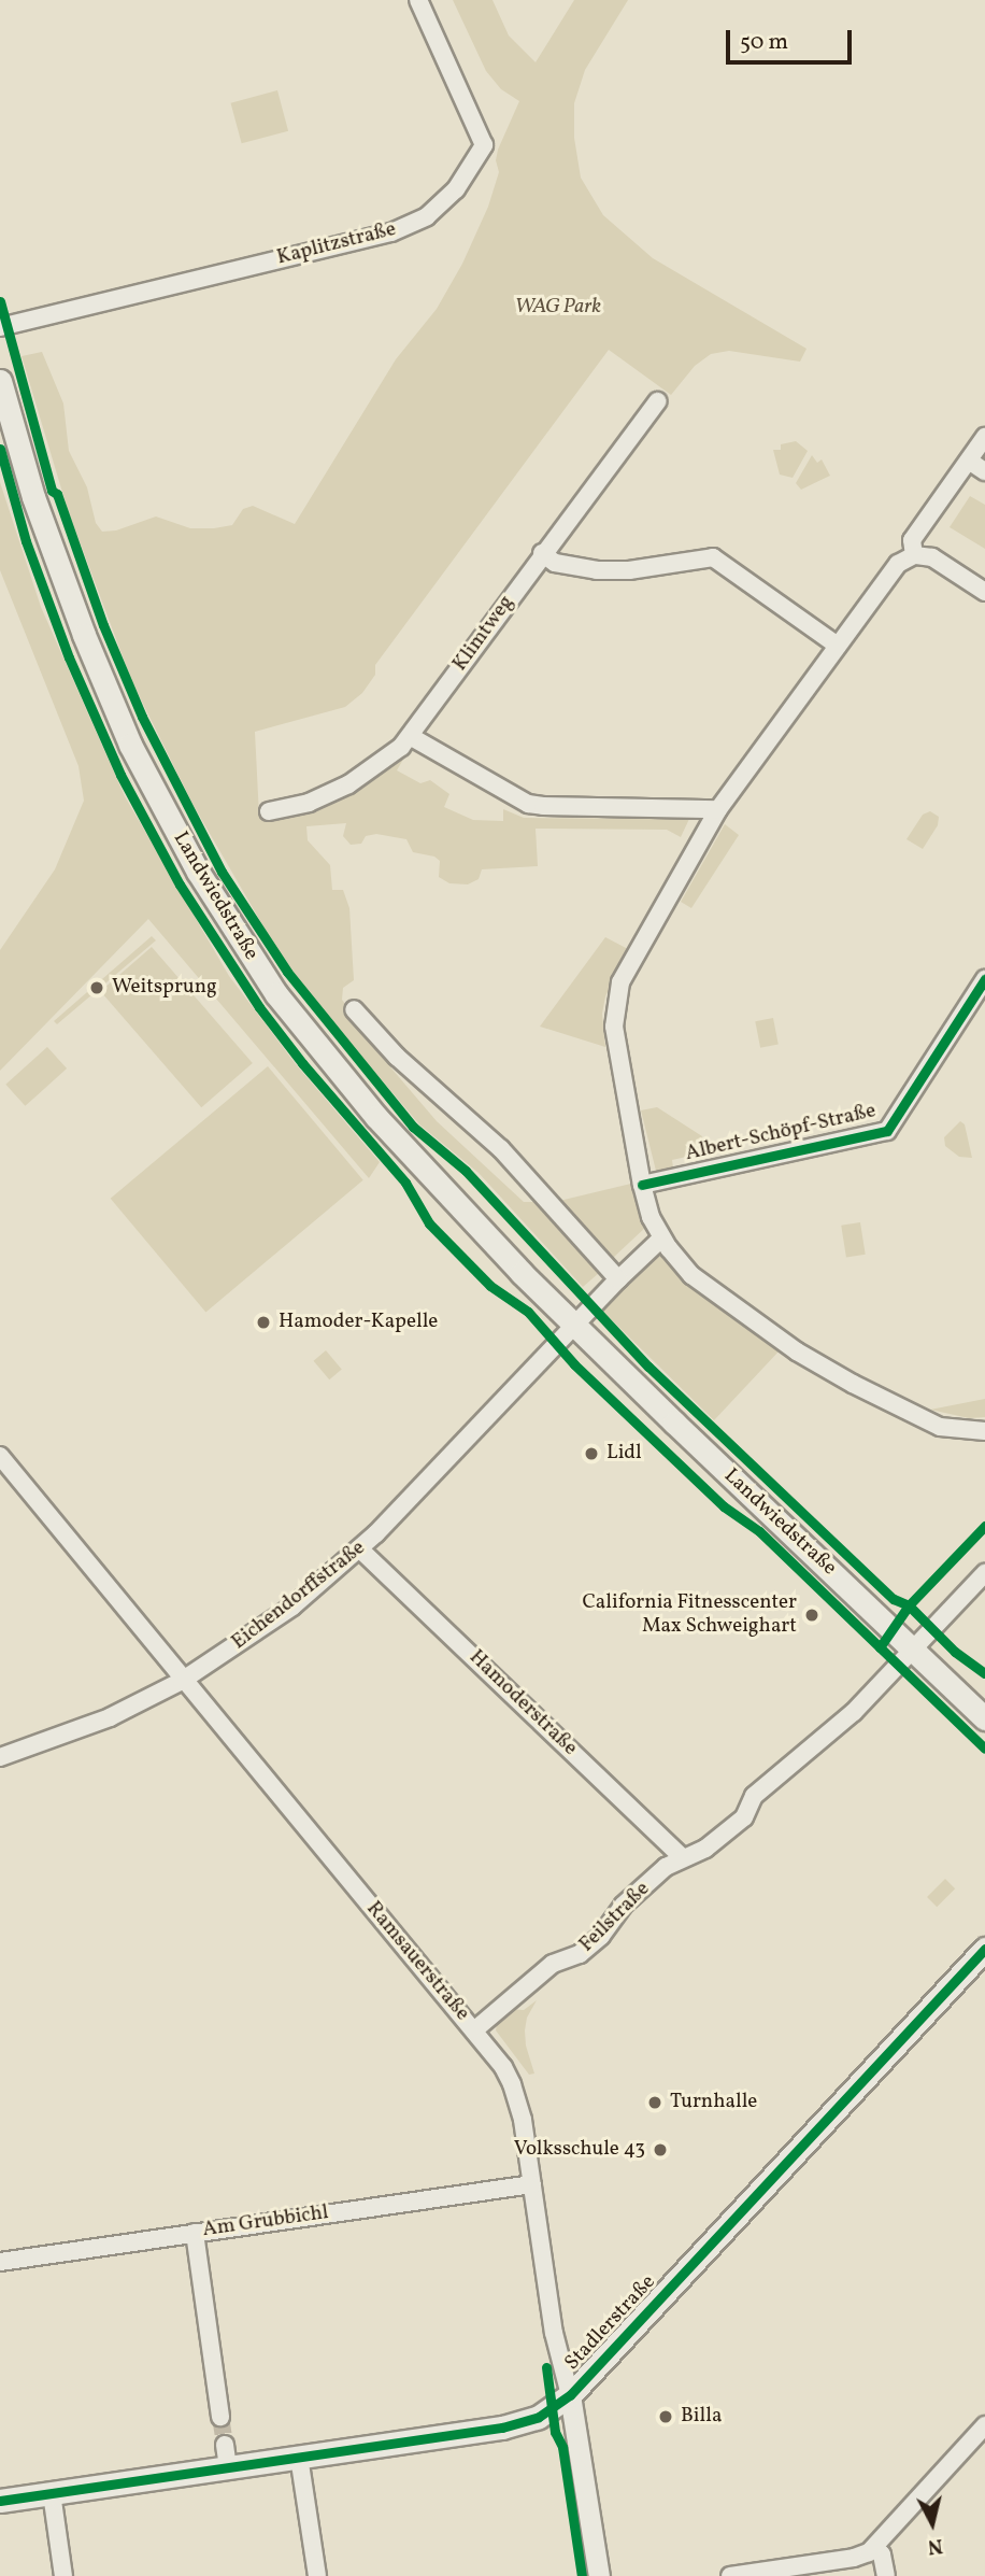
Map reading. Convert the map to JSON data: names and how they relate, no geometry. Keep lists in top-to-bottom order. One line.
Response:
{"streets":{"main road":["Landwiedstraße","Stadlerstraße"],"street":["Kaplitzstraße","Klimtweg","Albert-Schöpf-Straße","Eichendorffstraße","Hamoderstraße","Feilstraße","Ramsauerstraße","Am Grubbichl"]},"crossings":[["Landwiedstraße","Eichendorffstraße"],["Landwiedstraße","Feilstraße"],["Eichendorffstraße","Hamoderstraße"],["Eichendorffstraße","Ramsauerstraße"],["Hamoderstraße","Feilstraße"],["Feilstraße","Ramsauerstraße"],["Ramsauerstraße","Am Grubbichl"],["Ramsauerstraße","Stadlerstraße"]],"parks":["WAG Park"],"places":["Weitsprung","Hamoder-Kapelle","Lidl","California Fitnesscenter Max Schweighart","Turnhalle","Volksschule 43","Billa"],"scale_bar":"50 m","north":"bottom"}
